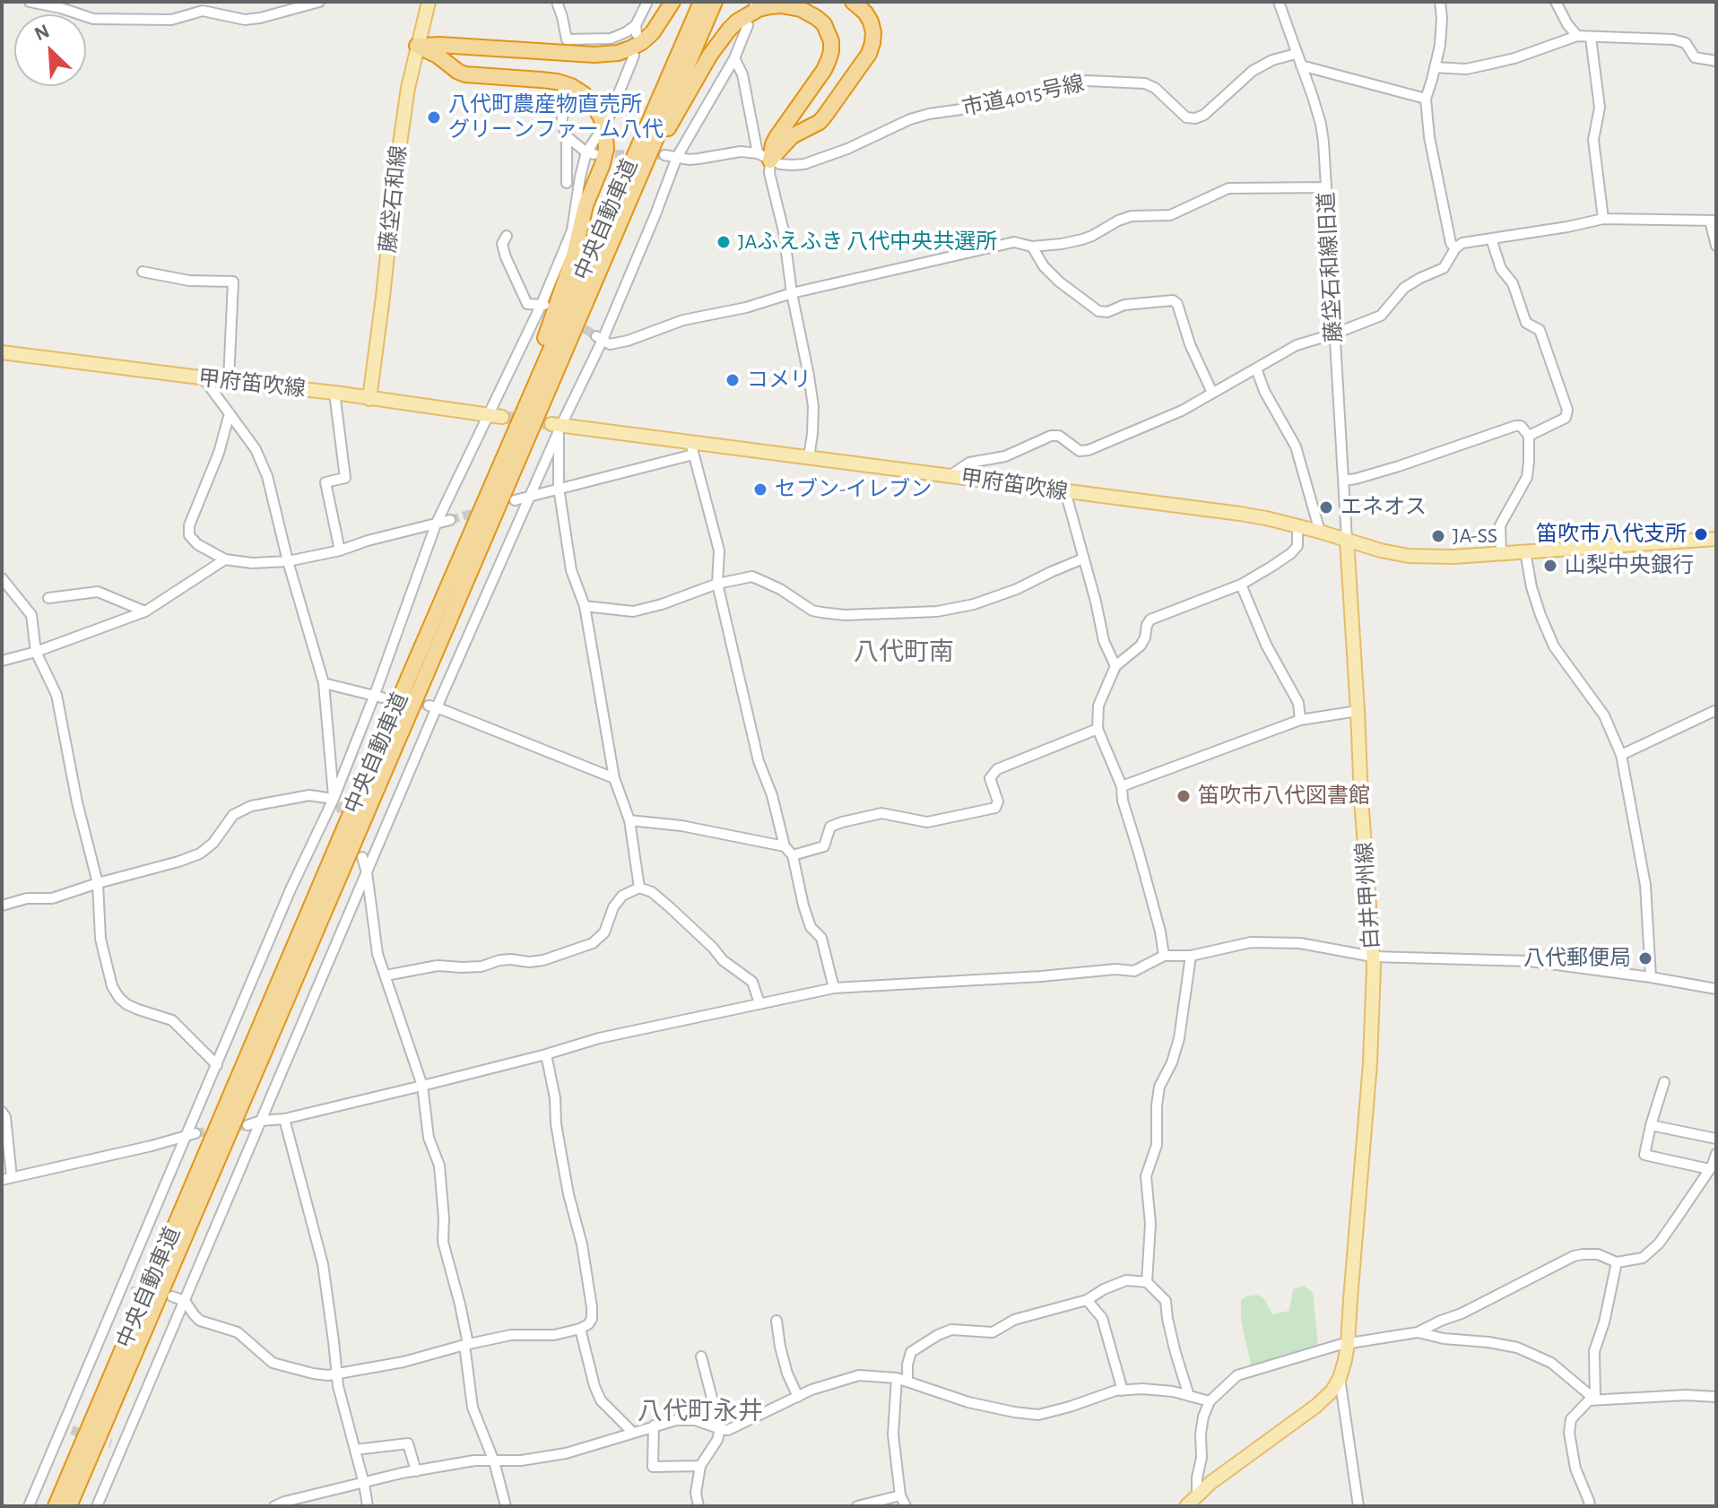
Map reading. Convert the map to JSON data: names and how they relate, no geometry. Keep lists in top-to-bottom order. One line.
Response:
{"streets":{"highway":["中央自動車道"],"main road":["藤垈石和線","甲府笛吹線","白井甲州線"],"street":["市道4015号線","藤垈石和線旧道"]},"crossings":[["市道4015号線","藤垈石和線旧道"],["藤垈石和線","甲府笛吹線"],["藤垈石和線旧道","甲府笛吹線"],["藤垈石和線旧道","白井甲州線"],["甲府笛吹線","白井甲州線"]],"districts":["八代町南","八代町永井"],"places":["八代町農産物直売所 グリーンファーム八代","JAふえふき 八代中央共選所","コメリ","セブン-イレブン","エネオス","笛吹市八代支所","JA-SS","山梨中央銀行","笛吹市八代図書館","八代郵便局"],"north":"top left"}
